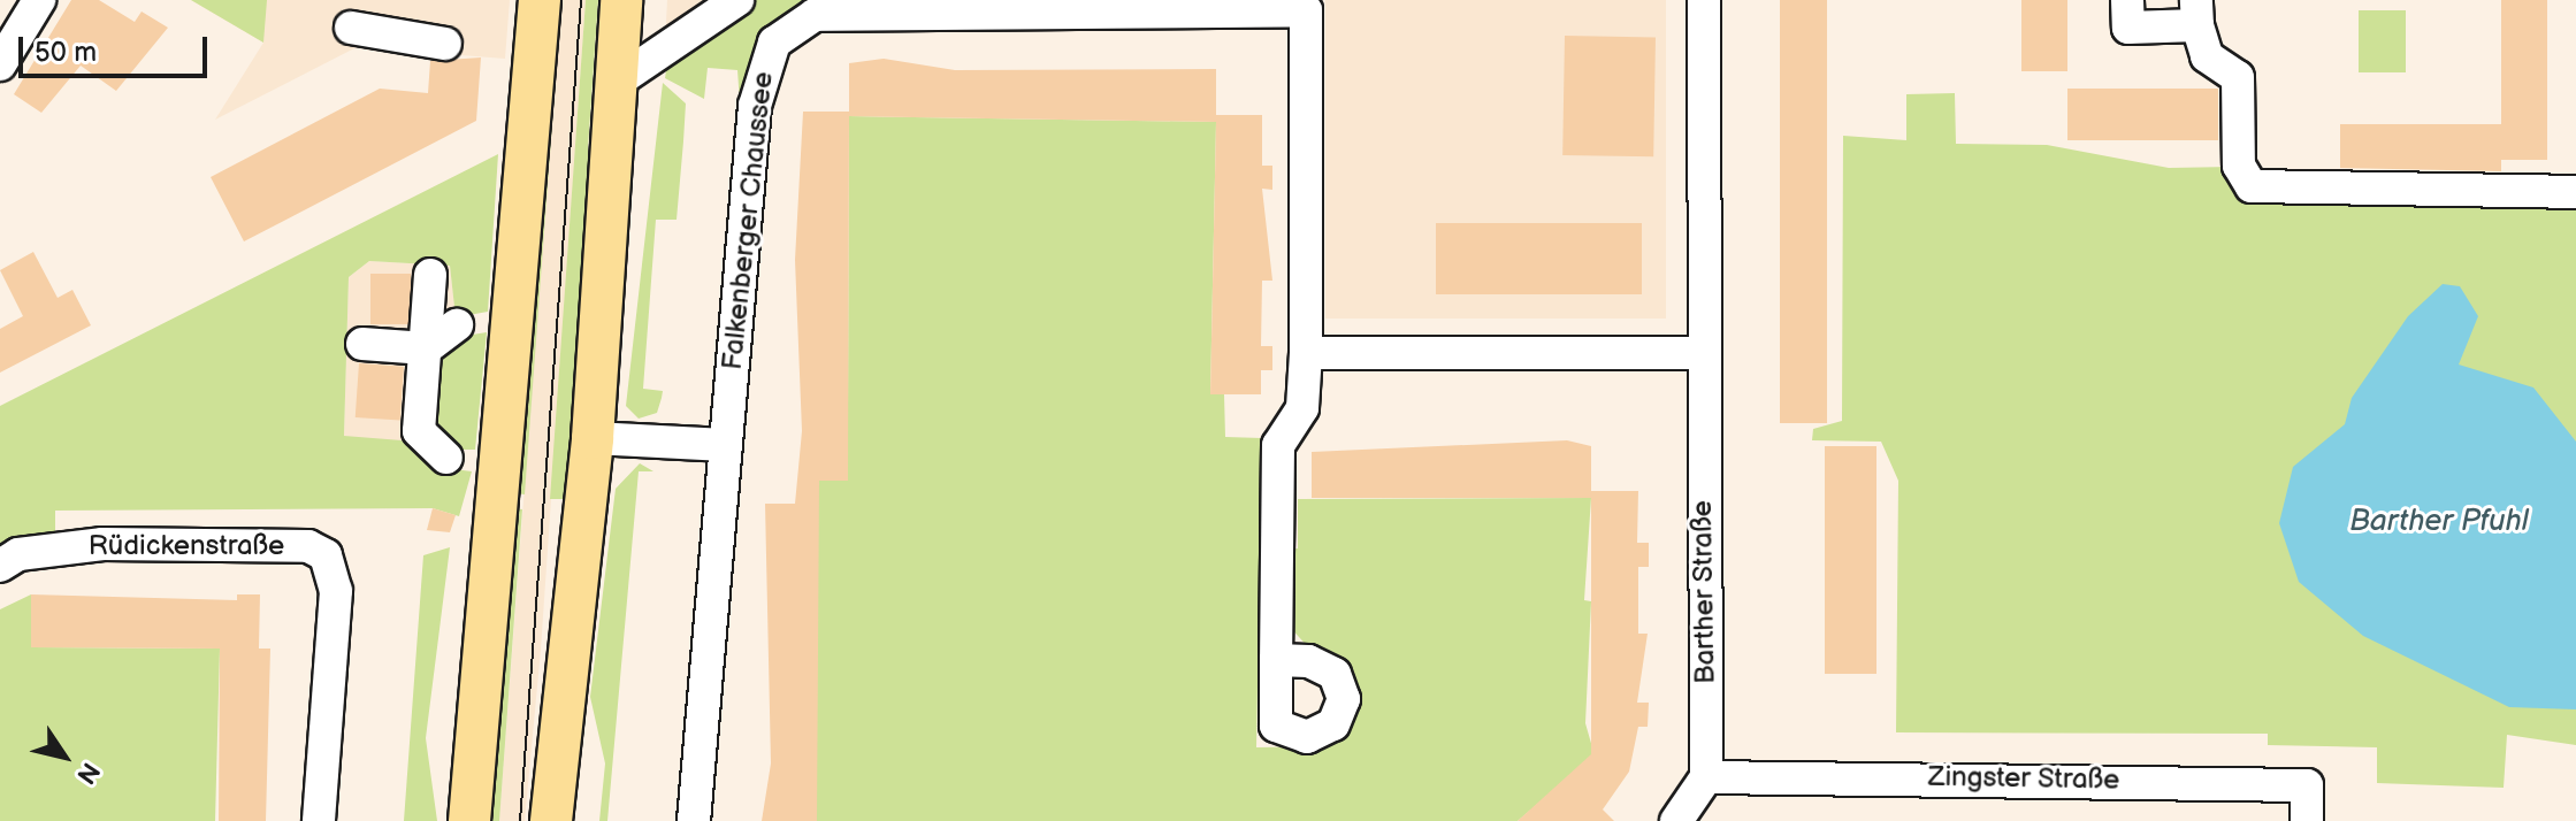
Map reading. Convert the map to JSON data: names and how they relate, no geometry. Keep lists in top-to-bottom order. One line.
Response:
{"streets":{"street":["Falkenberger Chaussee","Rüdickenstraße","Barther Straße","Zingster Straße"]},"crossings":[["Barther Straße","Zingster Straße"]],"water":["Barther Pfuhl"],"scale_bar":"50 m","north":"bottom right"}
